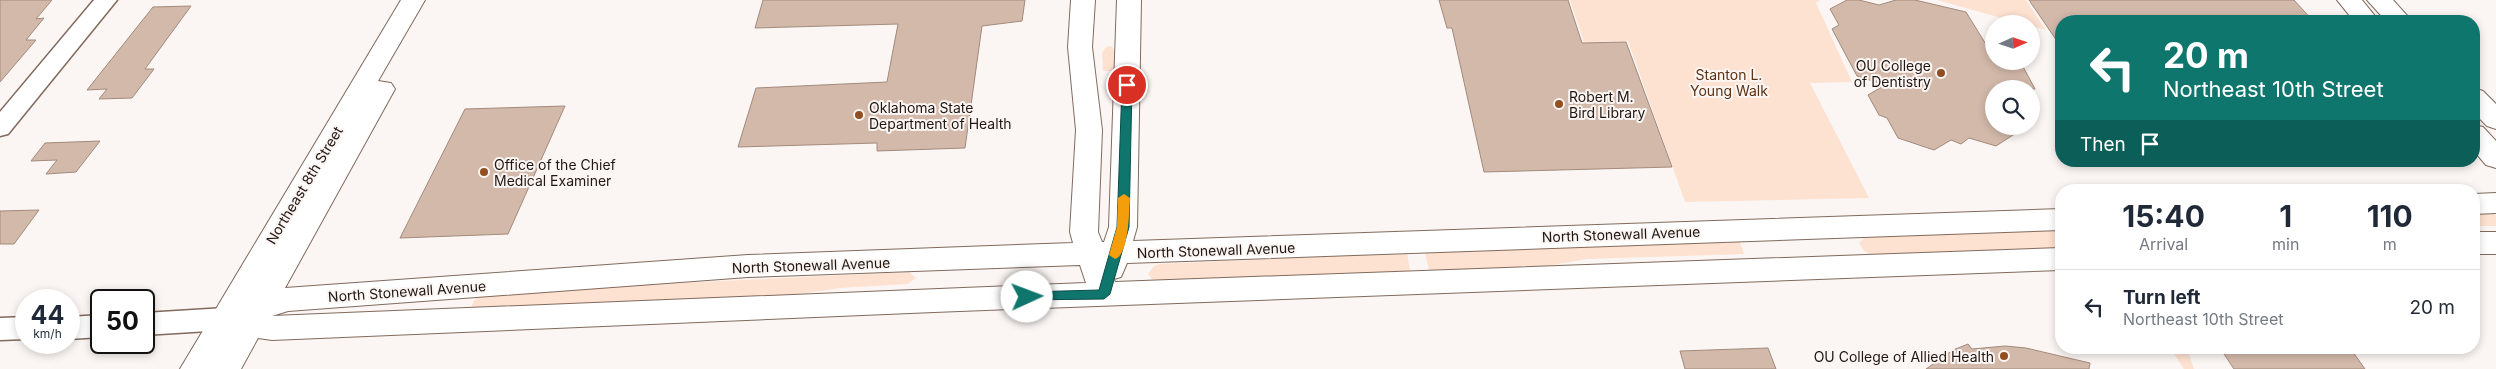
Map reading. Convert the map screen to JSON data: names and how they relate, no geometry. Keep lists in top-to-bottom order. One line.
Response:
{"streets":{"main road":["Northeast 8th Street","North Stonewall Avenue"]},"crossings":[["Northeast 8th Street","North Stonewall Avenue"]],"parks":["Stanton L. Young Walk"],"places":["OU College of Dentistry","Robert M. Bird Library","Oklahoma State Department of Health","Office of the Chief Medical Examiner","OU College of Allied Health"],"north":"right","page":{"turn":["20 m","Northeast 10th Street"],"then":"Then","eta":["15:40","Arrival","1","min","110","m"],"list":[{"name":"Turn left","note":"Northeast 10th Street","value":"20 m"}],"speed":"44 km/h","limit":"50"}}
